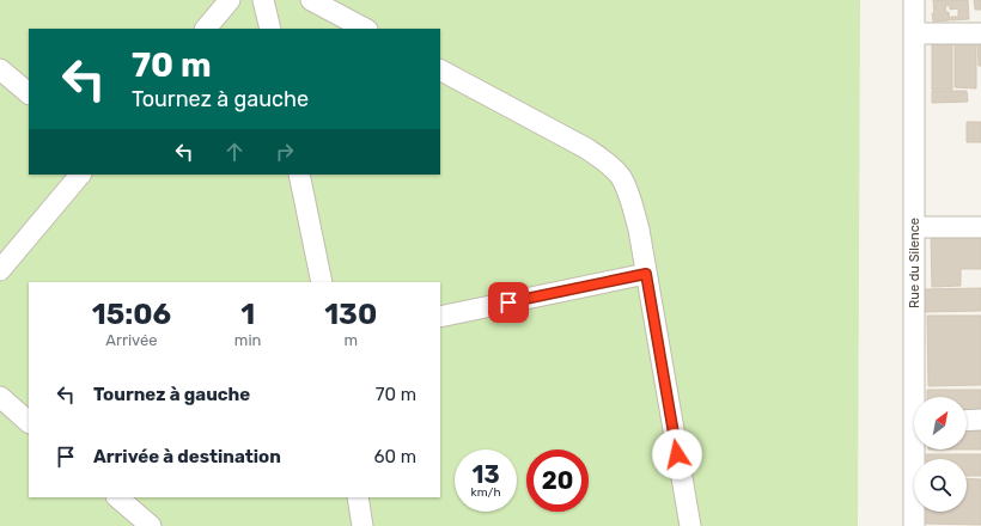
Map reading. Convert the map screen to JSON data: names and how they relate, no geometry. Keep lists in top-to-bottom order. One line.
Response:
{"streets":{"street":["Rue du Silence"]},"north":"top right","page":{"turn":["70 m","Tournez à gauche"],"eta":["15:06","Arrivée","1","min","130","m"],"list":[{"name":"Tournez à gauche","value":"70 m"},{"name":"Arrivée à destination","value":"60 m"}],"speed":"13 km/h","limit":"20"}}
